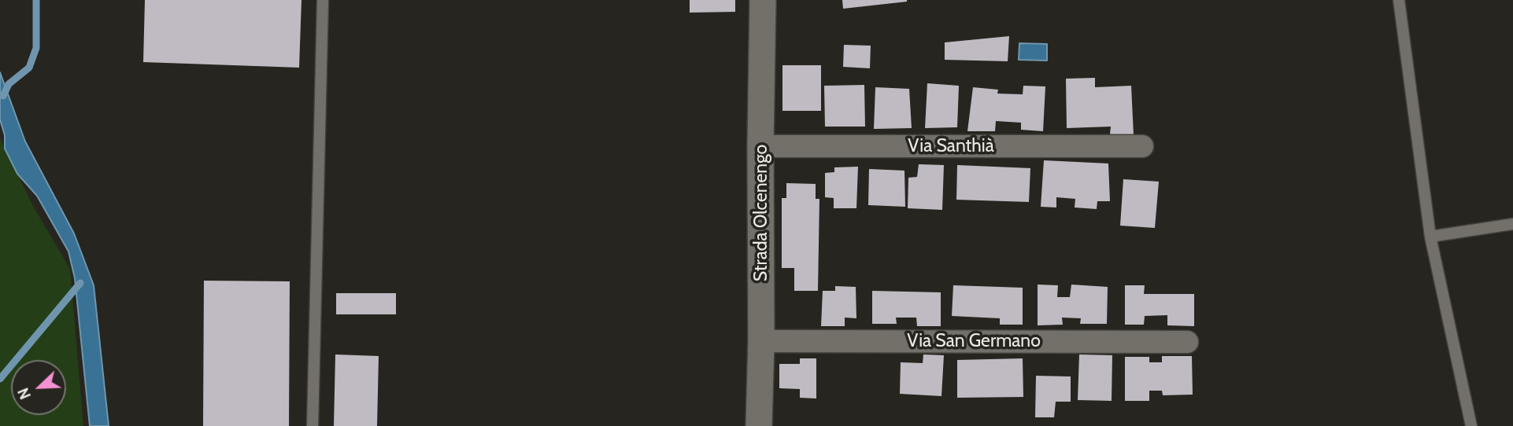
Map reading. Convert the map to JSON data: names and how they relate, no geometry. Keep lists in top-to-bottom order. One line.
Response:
{"streets":{"street":["Via Santhià","Strada Olcenengo","Via San Germano"]},"crossings":[["Via Santhià","Strada Olcenengo"],["Strada Olcenengo","Via San Germano"]],"north":"bottom left"}
